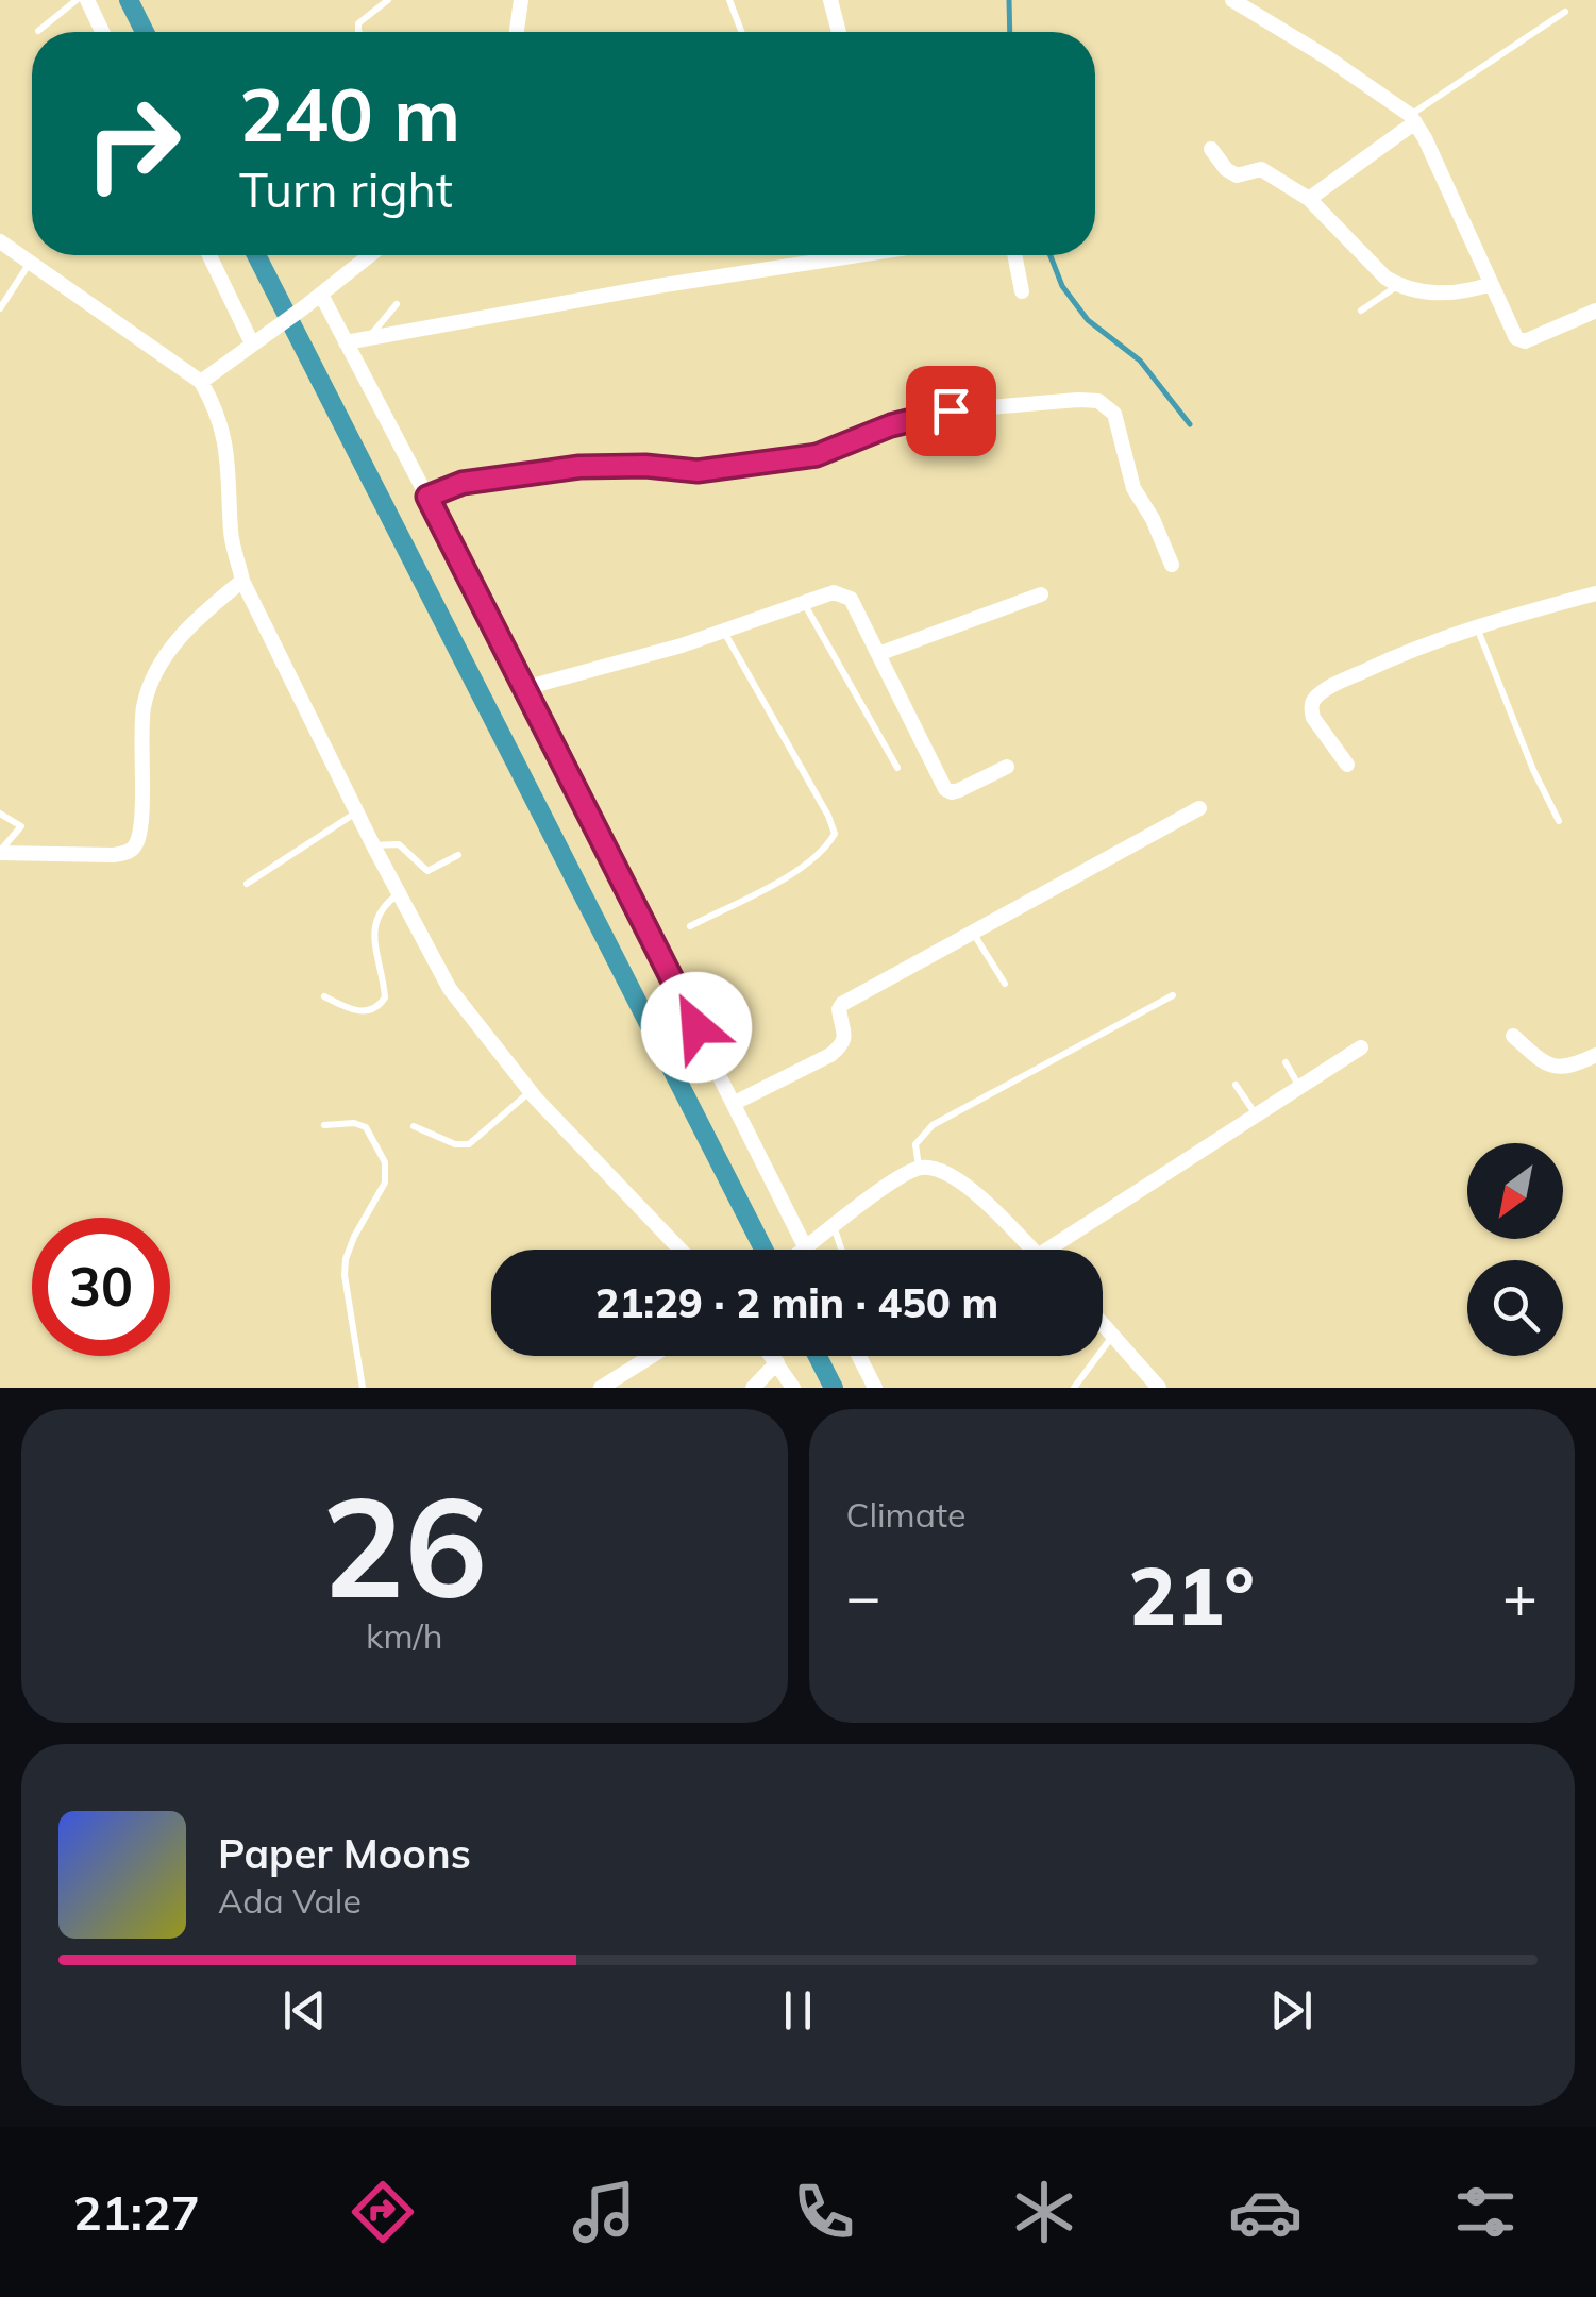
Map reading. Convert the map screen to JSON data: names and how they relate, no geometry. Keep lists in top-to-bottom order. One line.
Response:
{"north":"bottom left","page":{"turn":["240 m","Turn right"],"limit":"30","trip":"21:29 · 2 min · 450 m","tile":[["26","km/h"],"Climate"],"heat":["−","21°","+"],"song":["Paper Moons","Ada Vale"],"tabs":"21:27"}}
